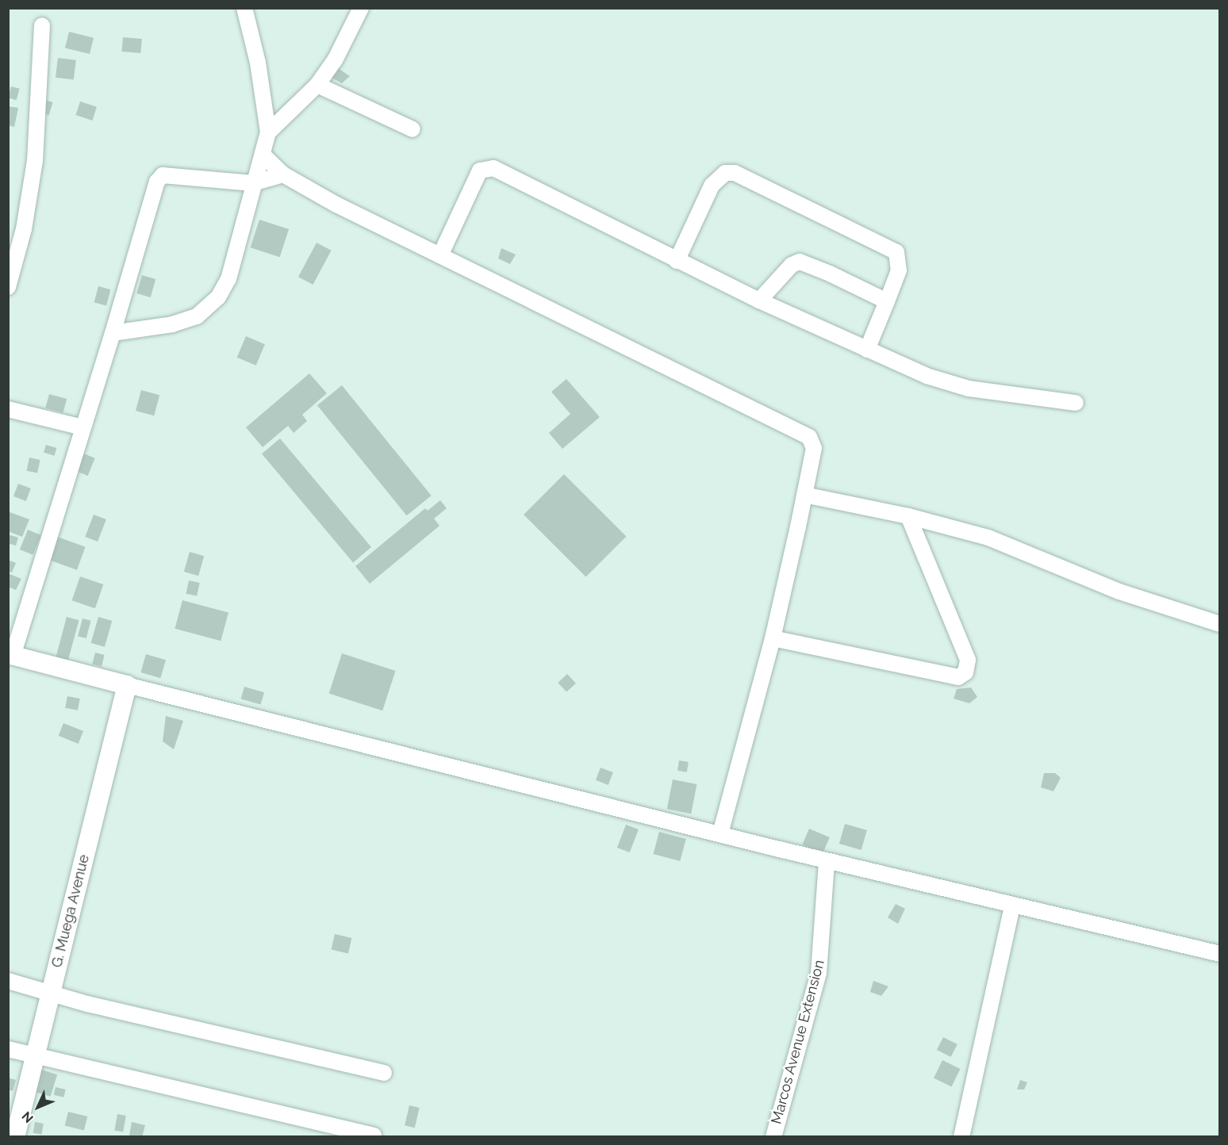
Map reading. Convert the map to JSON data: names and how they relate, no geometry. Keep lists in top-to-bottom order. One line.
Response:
{"streets":{"street":["G. Muega Avenue","Marcos Avenue Extension"]},"north":"bottom left"}
